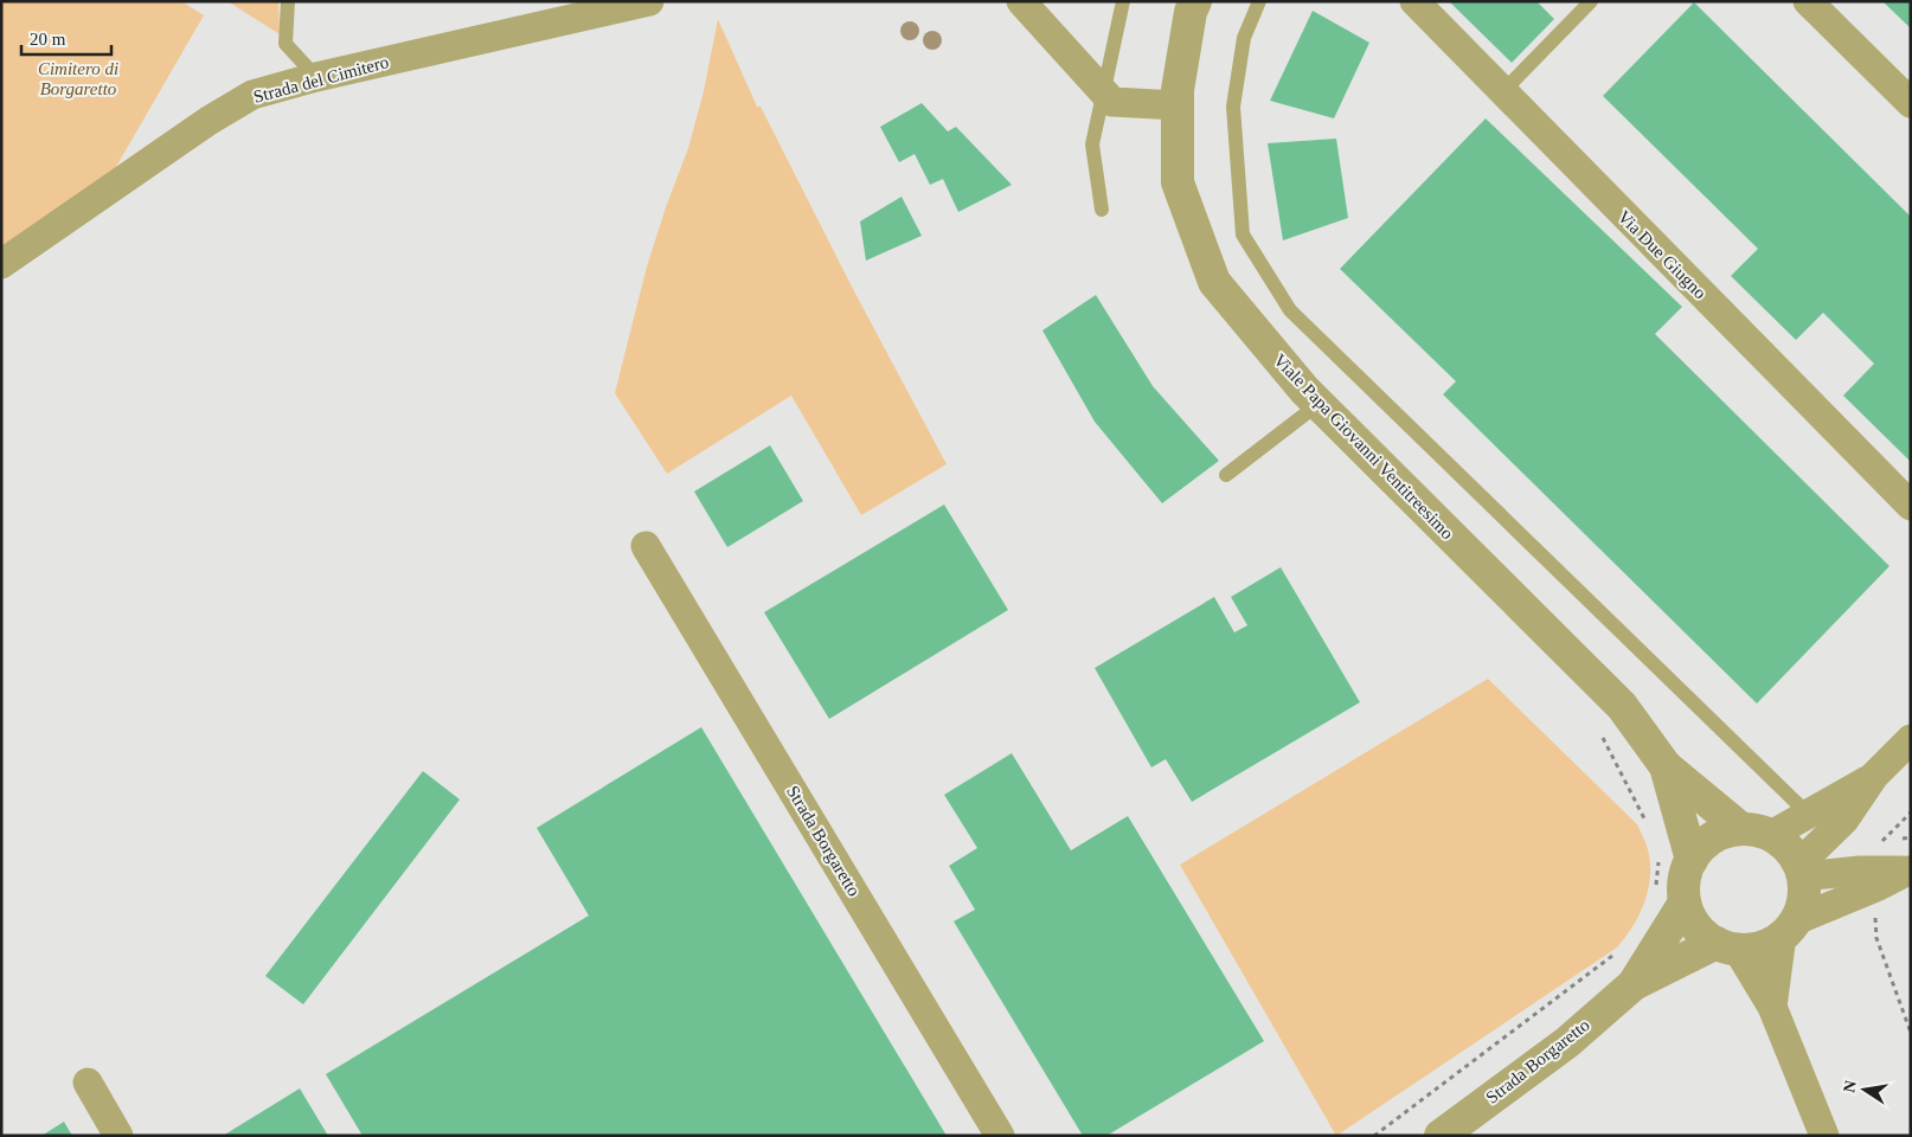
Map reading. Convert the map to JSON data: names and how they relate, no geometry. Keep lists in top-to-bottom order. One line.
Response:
{"streets":{"street":["Strada del Cimitero","Via Due Giugno","Viale Papa Giovanni Ventitreesimo","Strada Borgaretto"]},"crossings":[["Viale Papa Giovanni Ventitreesimo","Strada Borgaretto"]],"parks":["Cimitero di Borgaretto"],"scale_bar":"20 m","north":"left"}
